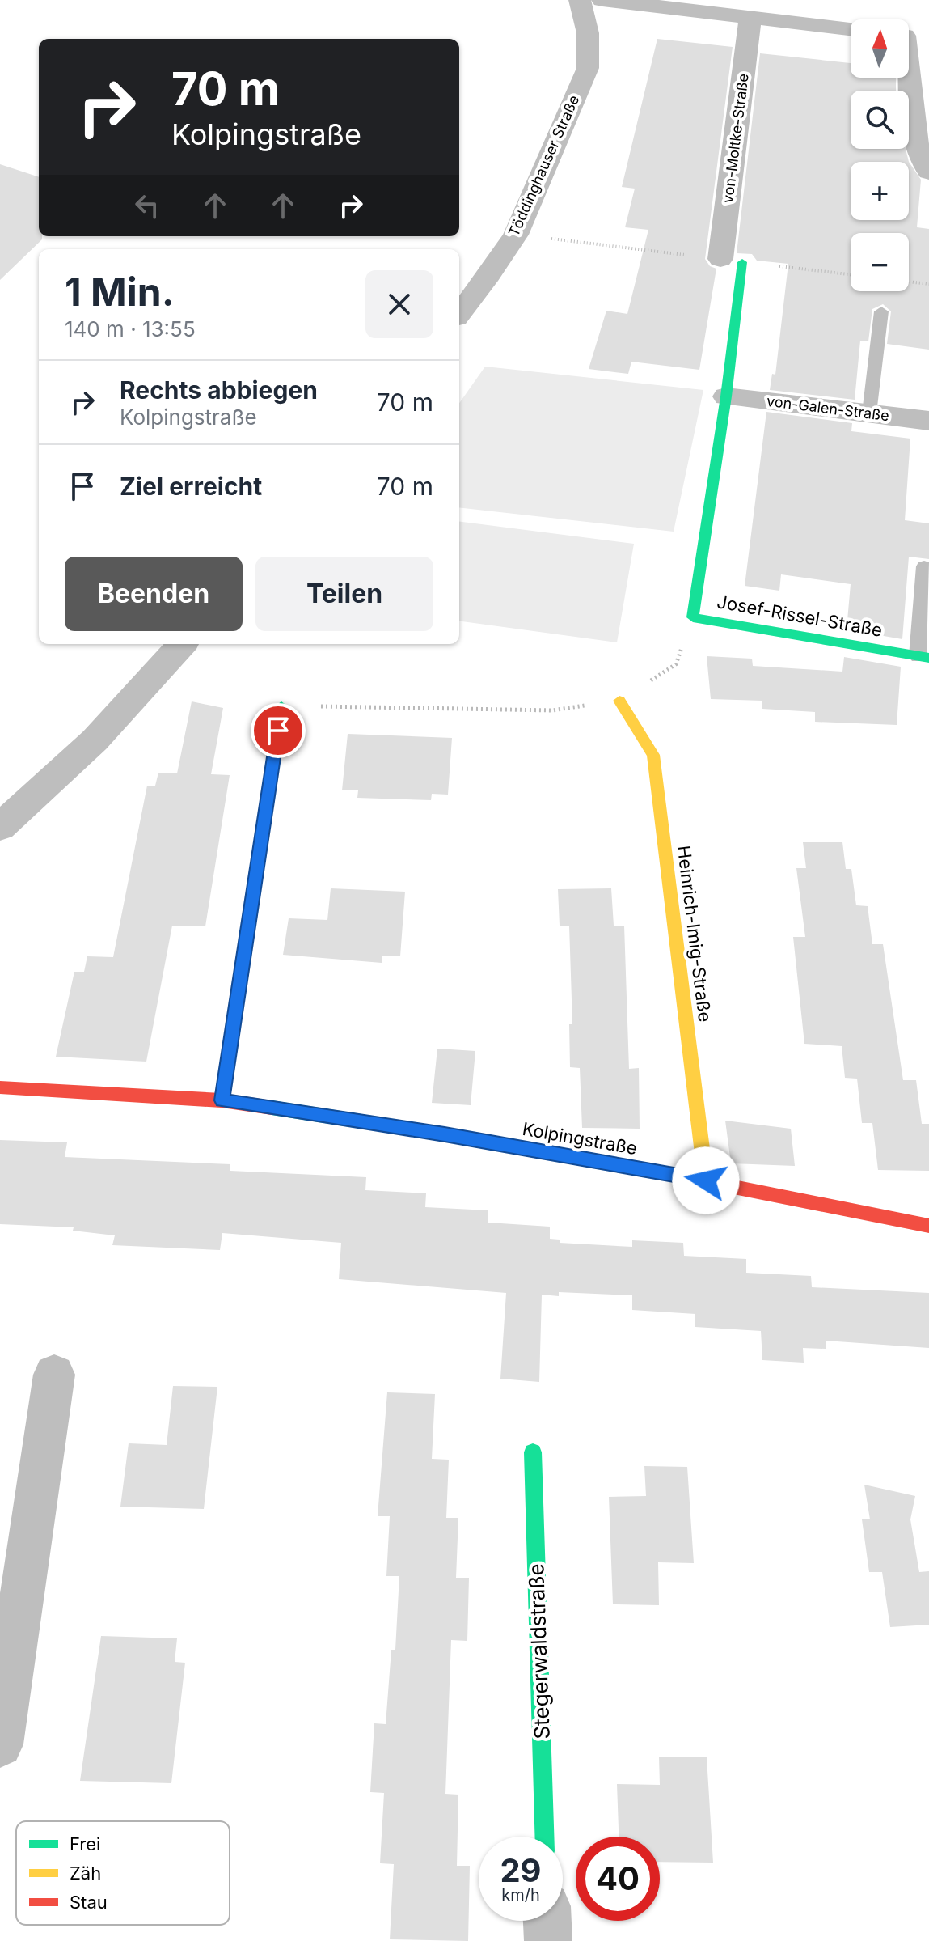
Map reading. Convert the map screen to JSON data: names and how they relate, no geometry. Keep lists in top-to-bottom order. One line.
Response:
{"streets":{"street":["von-Moltke-Straße","Töddinghauser Straße","von-Galen-Straße","Josef-Rissel-Straße","Heinrich-Imig-Straße","Kolpingstraße","Stegerwaldstraße"]},"crossings":[["von-Moltke-Straße","Josef-Rissel-Straße"],["von-Galen-Straße","Josef-Rissel-Straße"],["Heinrich-Imig-Straße","Kolpingstraße"]],"legend":["Frei","Zäh","Stau"],"north":"top","page":{"map_buttons":["+","−"],"turn":["70 m","Kolpingstraße"],"heading":["1 Min.","140 m · 13:55"],"list":[{"name":"Rechts abbiegen","note":"Kolpingstraße","value":"70 m"},{"name":"Ziel erreicht","value":"70 m"}],"buttons":["Beenden","Teilen"],"speed":"29 km/h","limit":"40"}}
